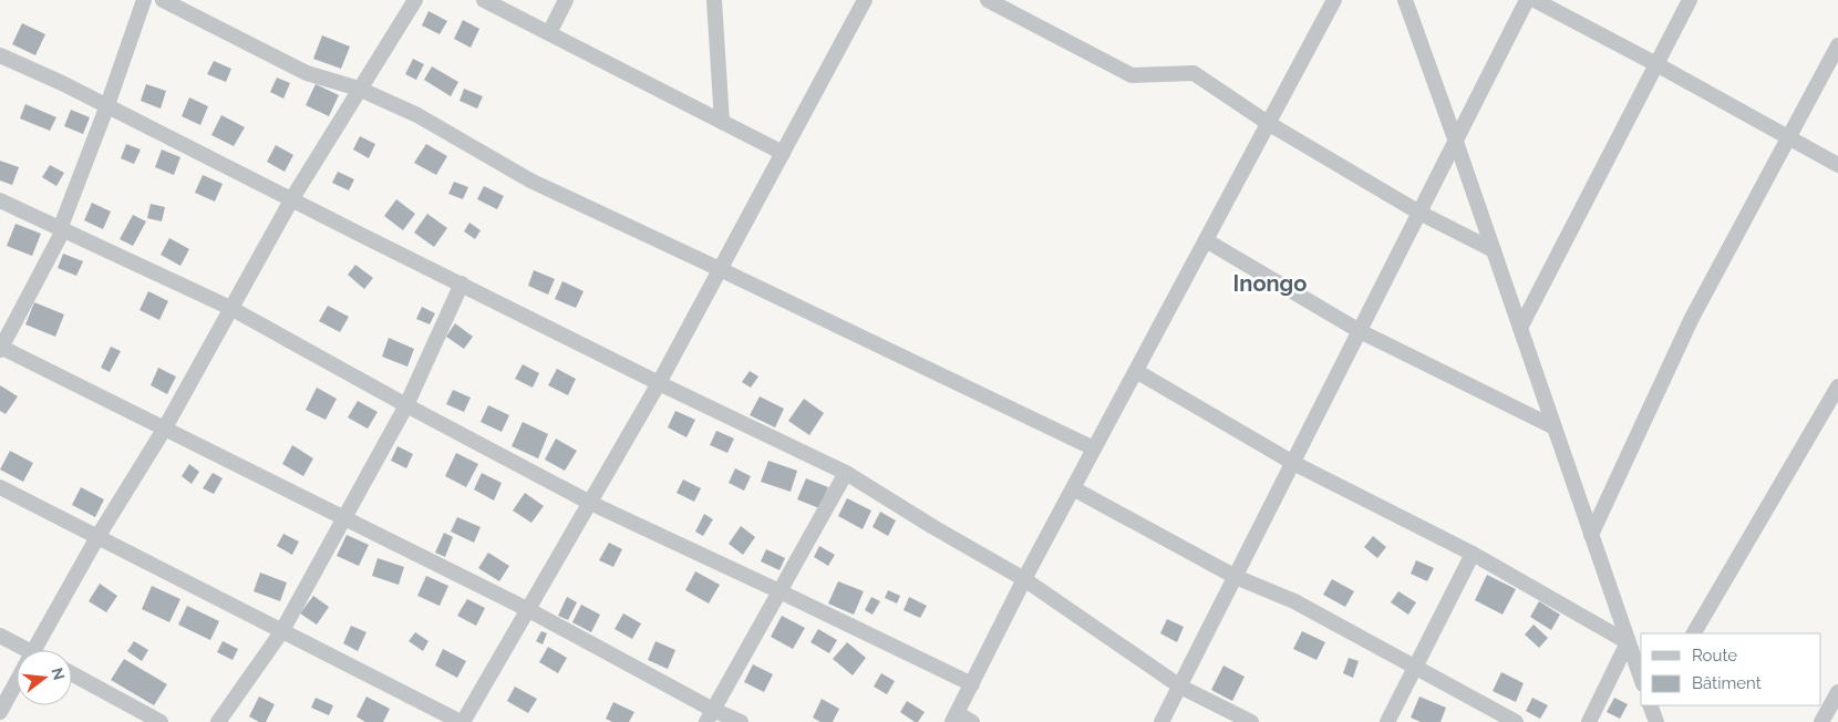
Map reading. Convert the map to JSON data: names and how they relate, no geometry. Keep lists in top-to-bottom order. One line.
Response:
{"districts":["Inongo"],"legend":["Route","Bâtiment"],"north":"right"}
